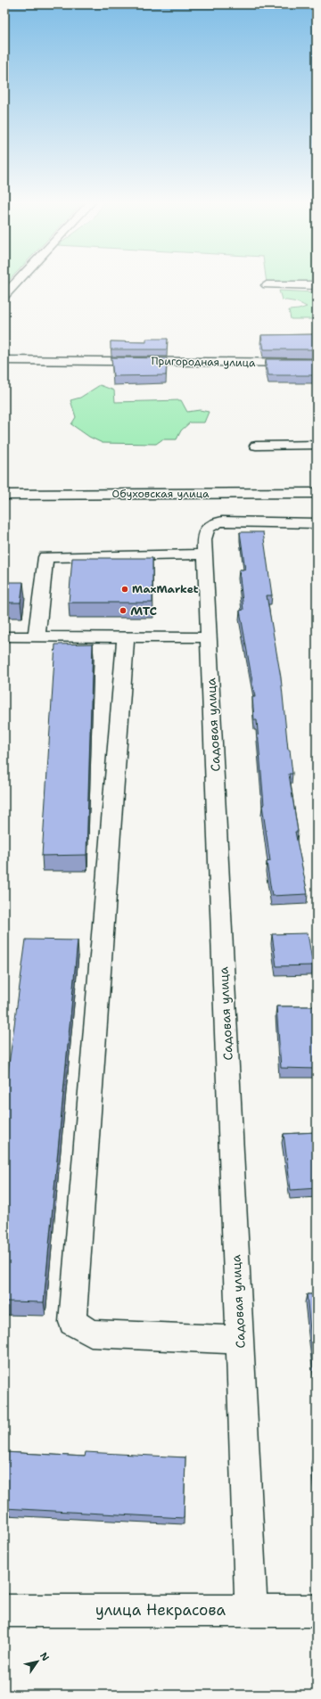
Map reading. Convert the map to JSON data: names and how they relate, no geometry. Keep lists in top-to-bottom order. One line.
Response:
{"streets":{"street":["Пригородная улица","Обуховская улица","Садовая улица","улица Некрасова"]},"crossings":[["Садовая улица","улица Некрасова"]],"places":["MaxMarket","МТС"],"north":"top right"}
